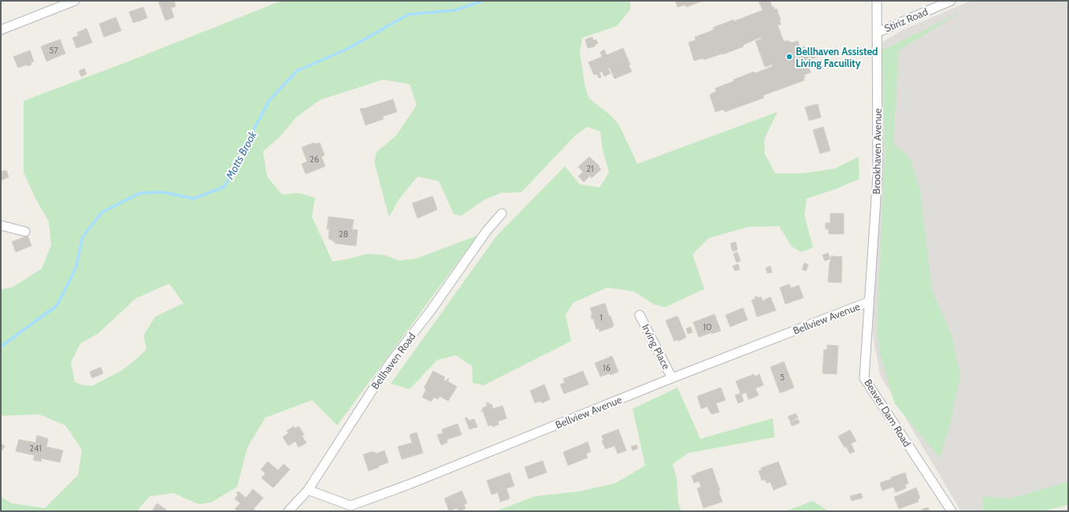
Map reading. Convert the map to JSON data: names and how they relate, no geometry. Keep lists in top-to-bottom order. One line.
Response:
{"streets":{"street":["Stiriz Road","Brookhaven Avenue","Bellview Avenue","Irving Place","Bellhaven Road","Beaver Dam Road"]},"crossings":[["Stiriz Road","Brookhaven Avenue"],["Brookhaven Avenue","Bellview Avenue"],["Brookhaven Avenue","Beaver Dam Road"],["Bellview Avenue","Irving Place"],["Bellview Avenue","Bellhaven Road"],["Bellview Avenue","Beaver Dam Road"]],"water":["Motts Brook"],"places":["Bellhaven Assisted Living Facuility"],"house_numbers":["57","26","21","28","1","10","16","5","241"]}
